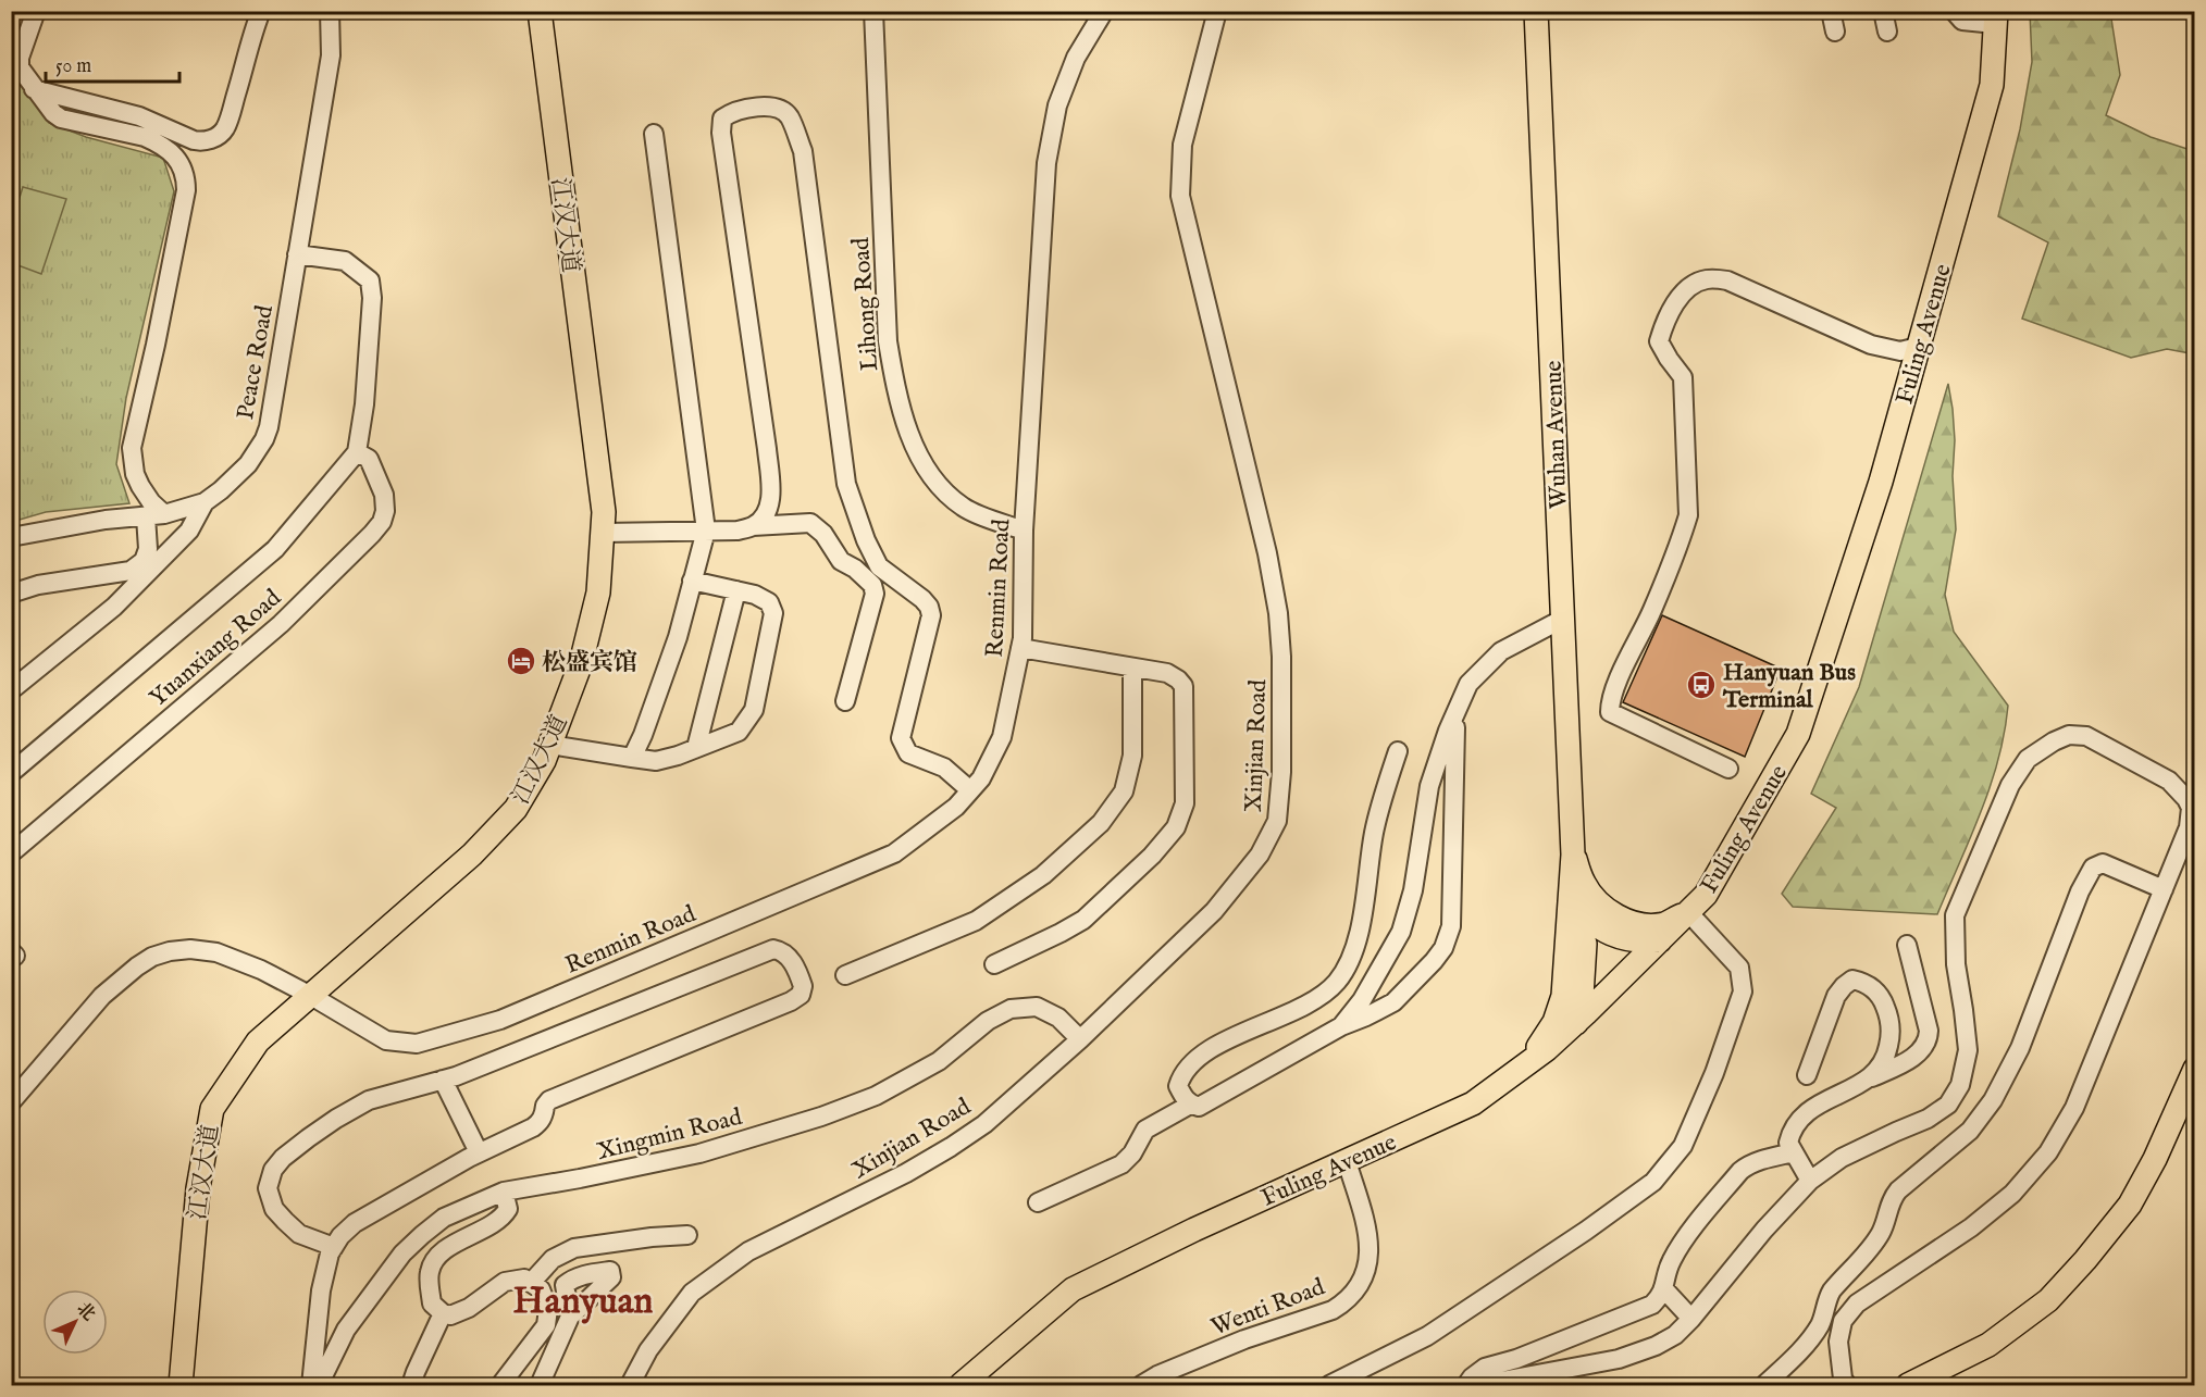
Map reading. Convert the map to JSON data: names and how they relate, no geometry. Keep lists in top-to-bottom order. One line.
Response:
{"streets":{"main road":["江汉大道","Fuling Avenue","Wuhan Avenue"],"street":["Lihong Road","Peace Road","Renmin Road","Yuanxiang Road","Xinjian Road","Xingmin Road","Wenti Road"]},"crossings":[["江汉大道","Renmin Road"],["Lihong Road","Renmin Road"],["Fuling Avenue","Wenti Road"],["Xinjian Road","Xingmin Road"]],"districts":["Hanyuan"],"places":{"hotel":["松盛宾馆"],"bus stop":["Hanyuan Bus Terminal"]},"scale_bar":"50 m","north":"top right"}
